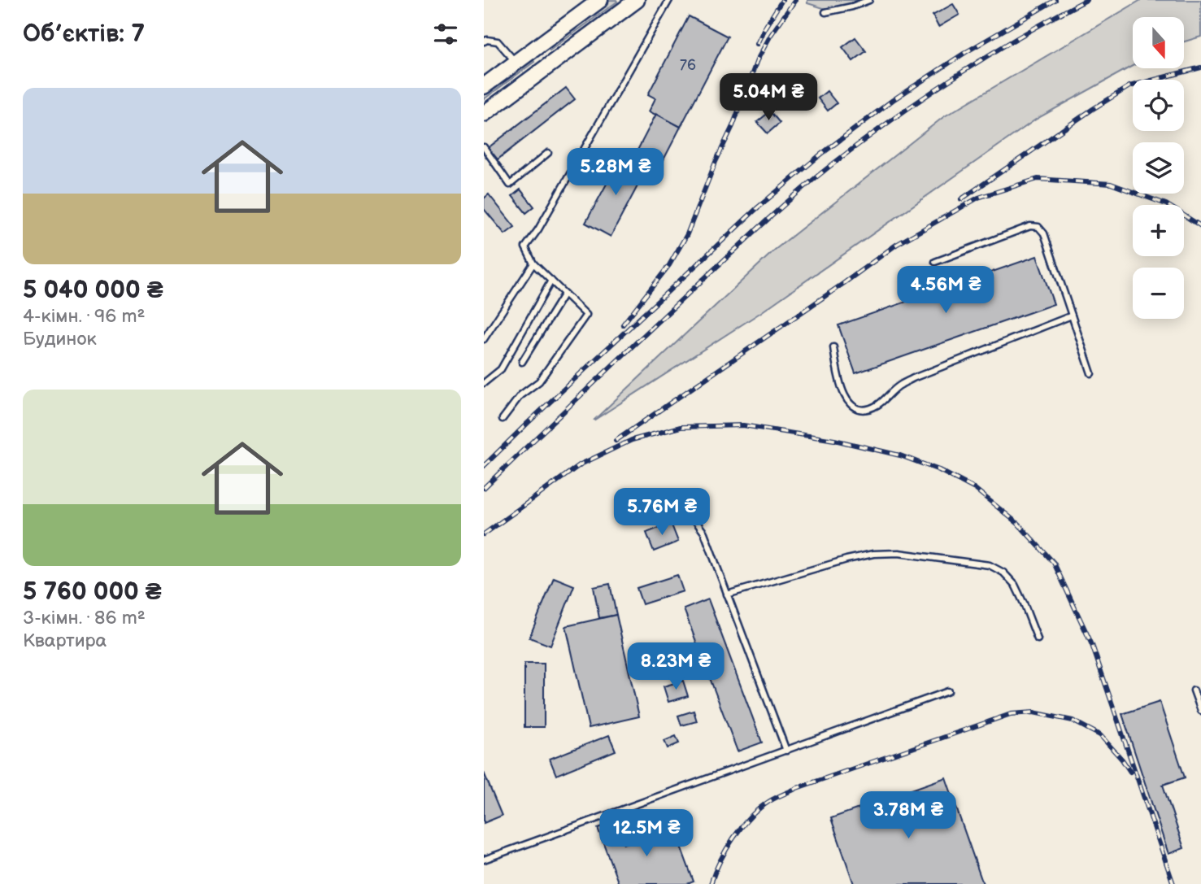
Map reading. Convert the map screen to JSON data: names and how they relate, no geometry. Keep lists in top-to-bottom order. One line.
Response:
{"house_numbers":["76"],"north":"bottom","page":{"heading":"Об’єктів: 7","map_buttons":["+","−"],"list":[{"name":"5 040 000 ₴","note":"4-кімн. · 96 m² · Будинок"},{"name":"5 760 000 ₴","note":"3-кімн. · 86 m² · Квартира"}],"price":["5.04M ₴","5.28M ₴","4.56M ₴","5.76M ₴","8.23M ₴","3.78M ₴","12.5M ₴"]}}
